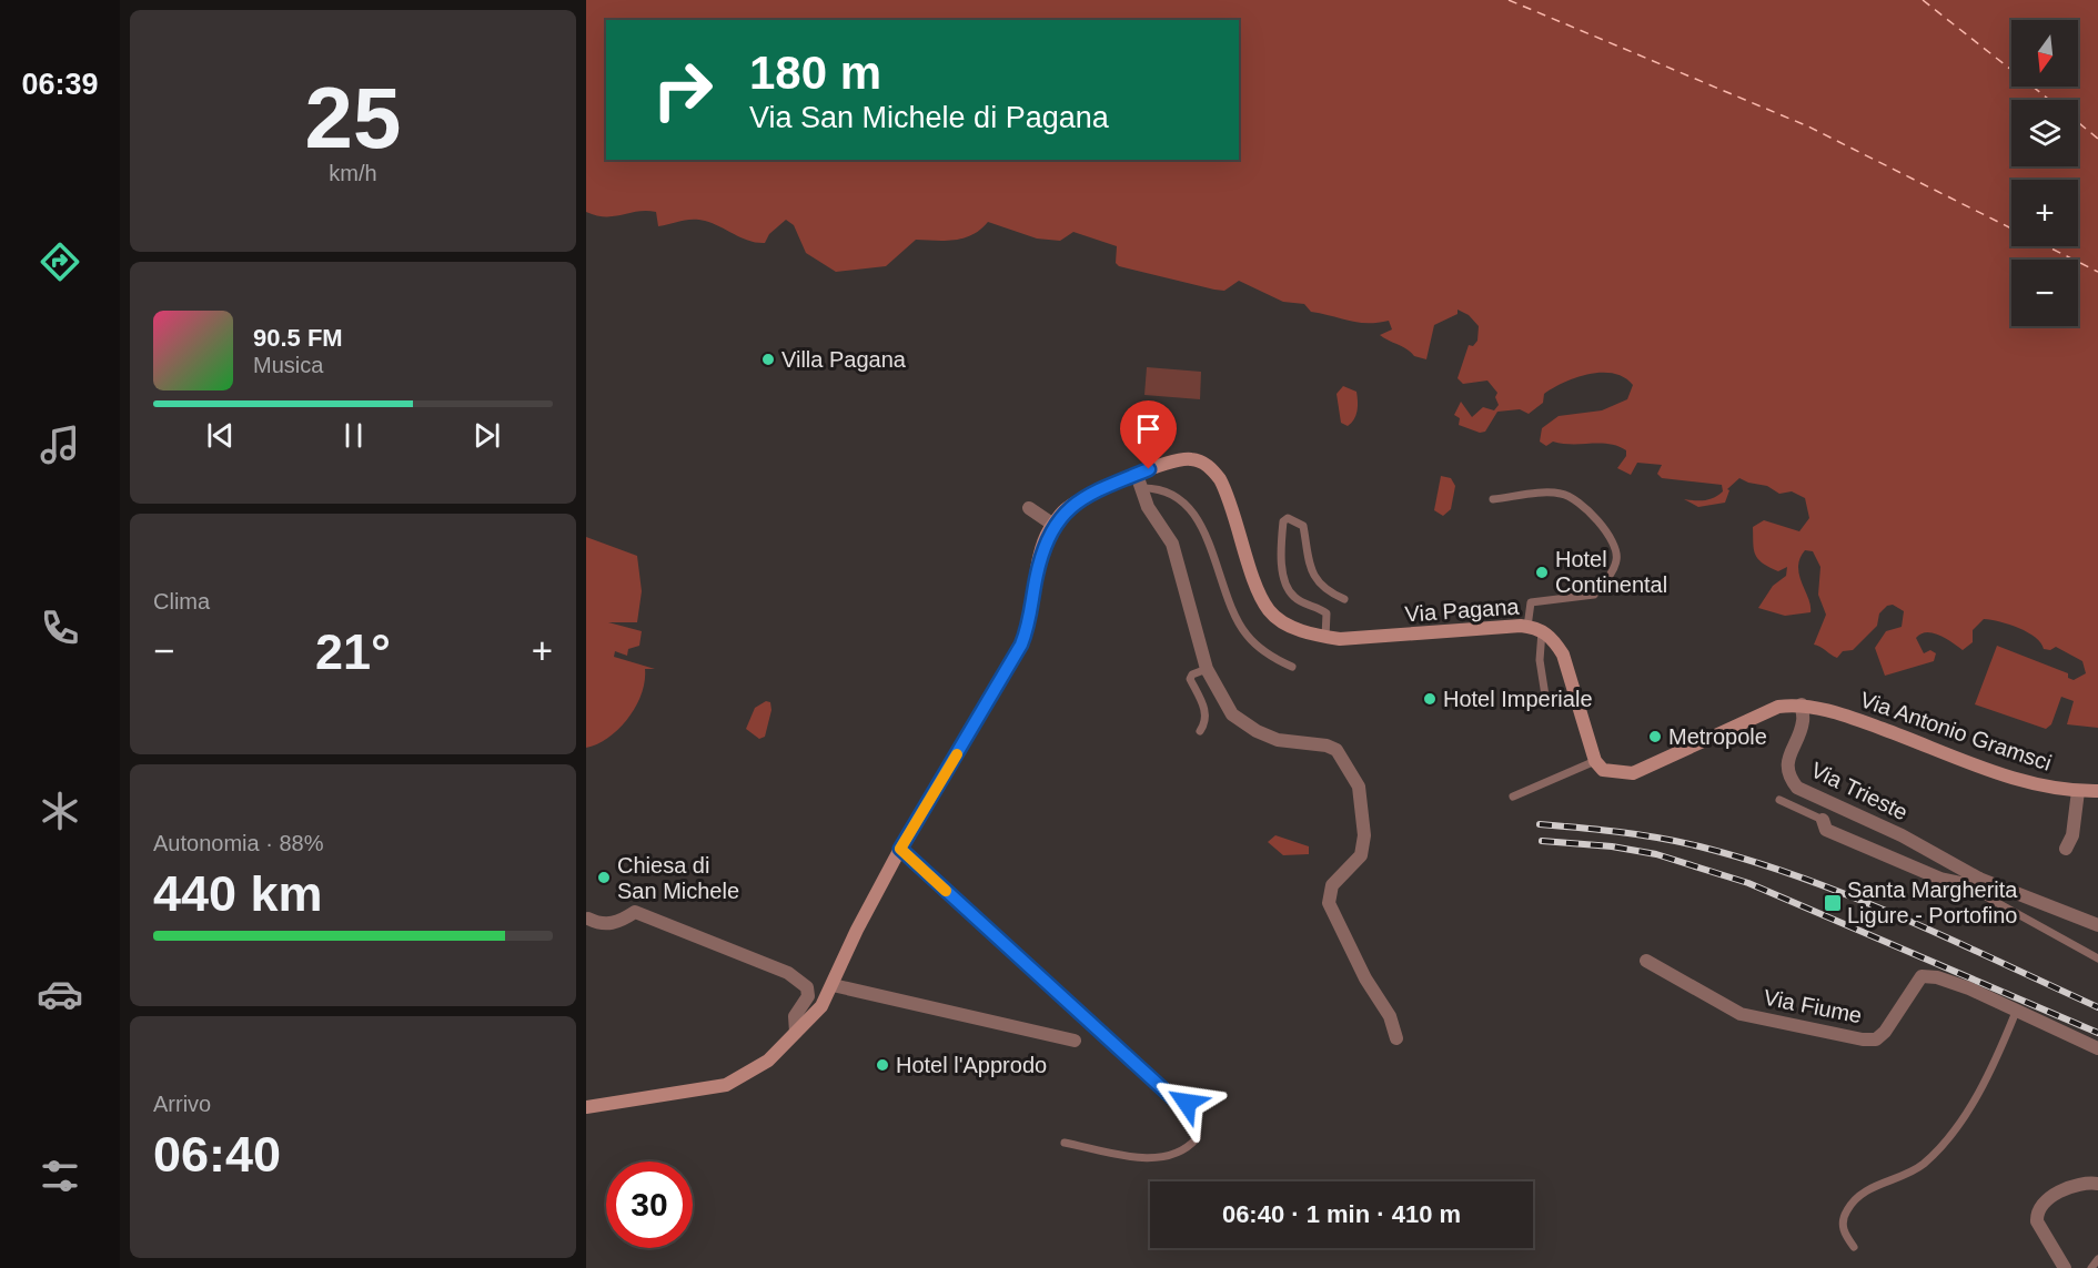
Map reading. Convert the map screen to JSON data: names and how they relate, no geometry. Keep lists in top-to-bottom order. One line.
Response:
{"streets":{"main road":["Via Pagana","Via Antonio Gramsci"],"street":["Via Trieste","Via Fiume"]},"crossings":[["Via Antonio Gramsci","Via Trieste"]],"places":{"other":["Villa Pagana","Hotel Continental","Hotel Imperiale","Metropole","Chiesa di San Michele","Hotel l'Approdo"],"transit":["Santa Margherita Ligure - Portofino"]},"north":"bottom","page":{"tabs":"06:39","tile":[["25","km/h"],"Clima",["Autonomia · 88%","440 km"],["Arrivo","06:40"]],"map_buttons":["+","−"],"turn":["180 m","Via San Michele di Pagana"],"song":["90.5 FM","Musica"],"heat":["−","21°","+"],"limit":"30","trip":"06:40 · 1 min · 410 m"}}
